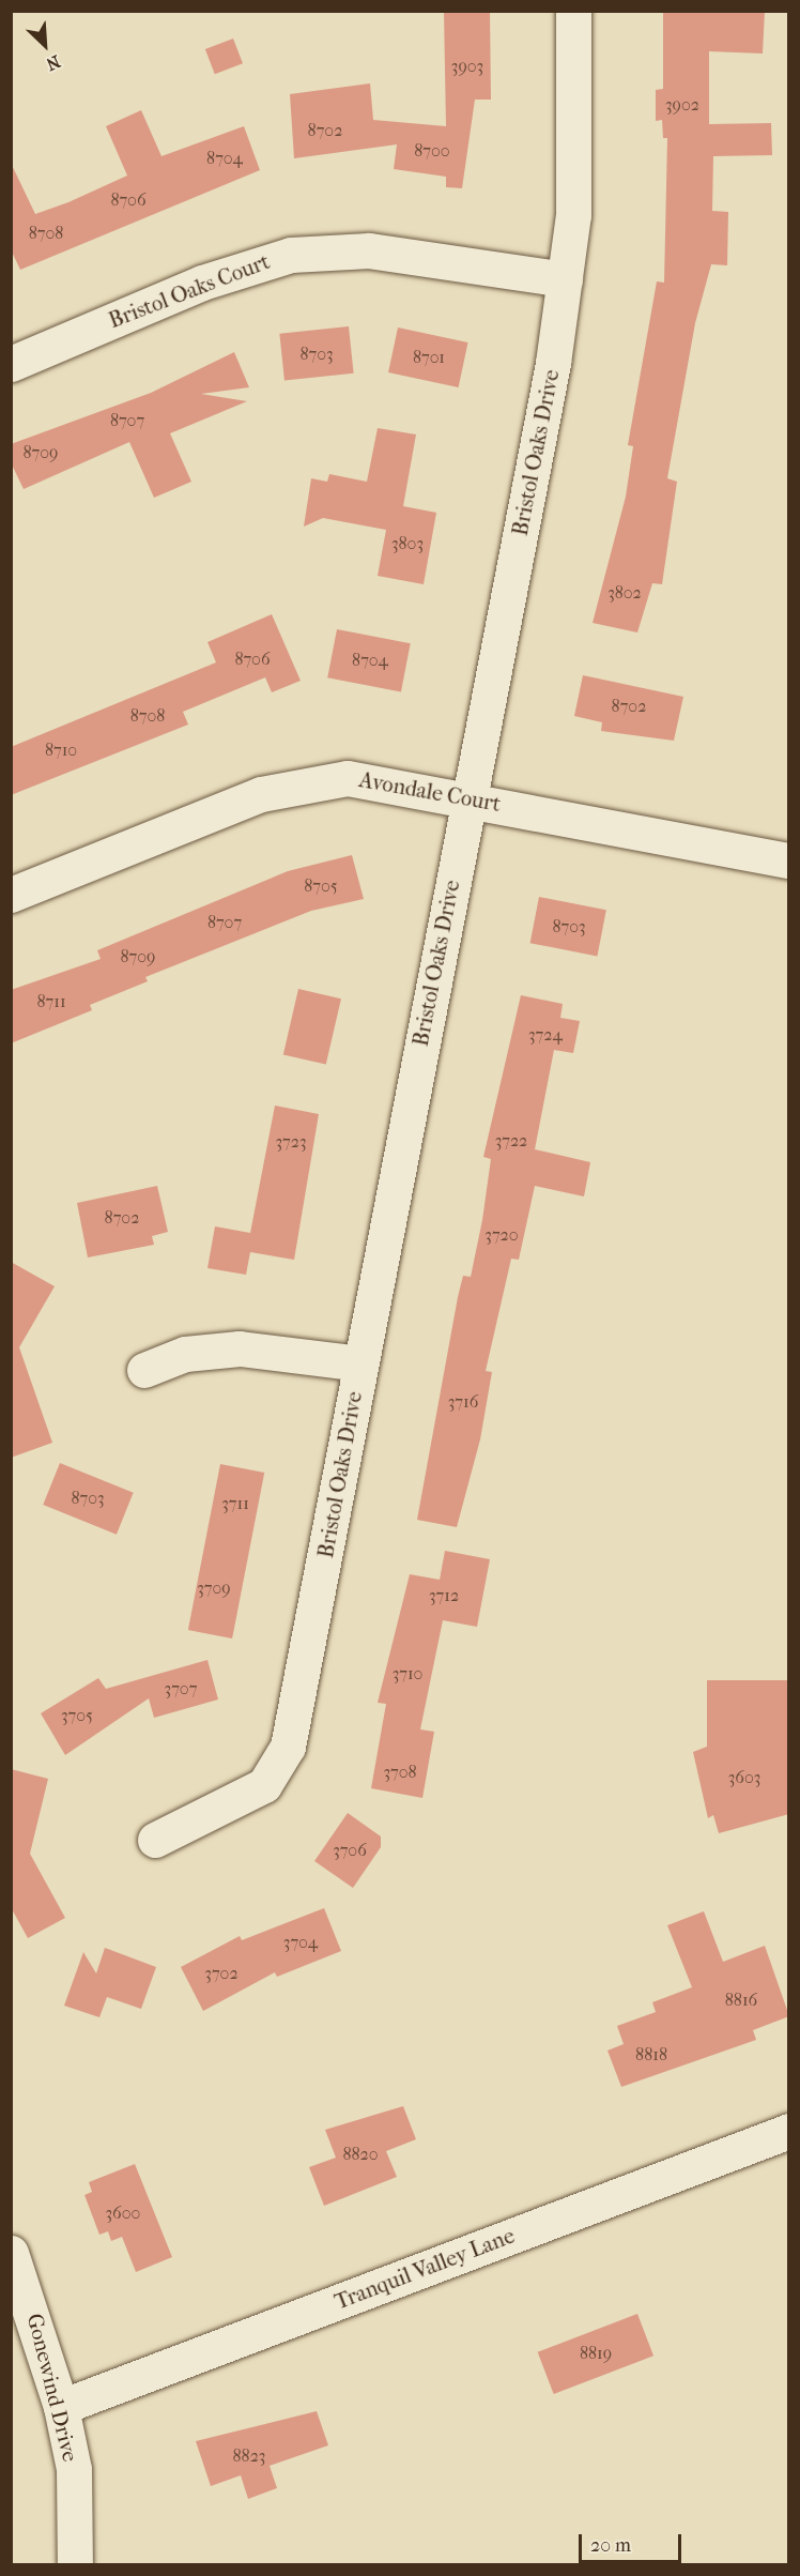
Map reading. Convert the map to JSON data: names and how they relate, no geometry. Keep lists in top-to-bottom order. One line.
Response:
{"streets":{"street":["Bristol Oaks Court","Bristol Oaks Drive","Avondale Court","Tranquil Valley Lane","Gonewind Drive"]},"crossings":[["Bristol Oaks Court","Bristol Oaks Drive"],["Bristol Oaks Drive","Avondale Court"],["Tranquil Valley Lane","Gonewind Drive"]],"house_numbers":["3903","3902","8702","8700","8704","8706","8708","8703","8701","8707","8709","3803","3802","8706","8704","8702","8708","8710","8705","8707","8703","8709","8711","3724","3722","3723","8702","3720","3716","8703","3711","3709","3712","3710","3707","3705","3708","3603","3706","3704","3702","8816","8818","8820","3600","8819","8823"],"scale_bar":"20 m","north":"bottom right"}
